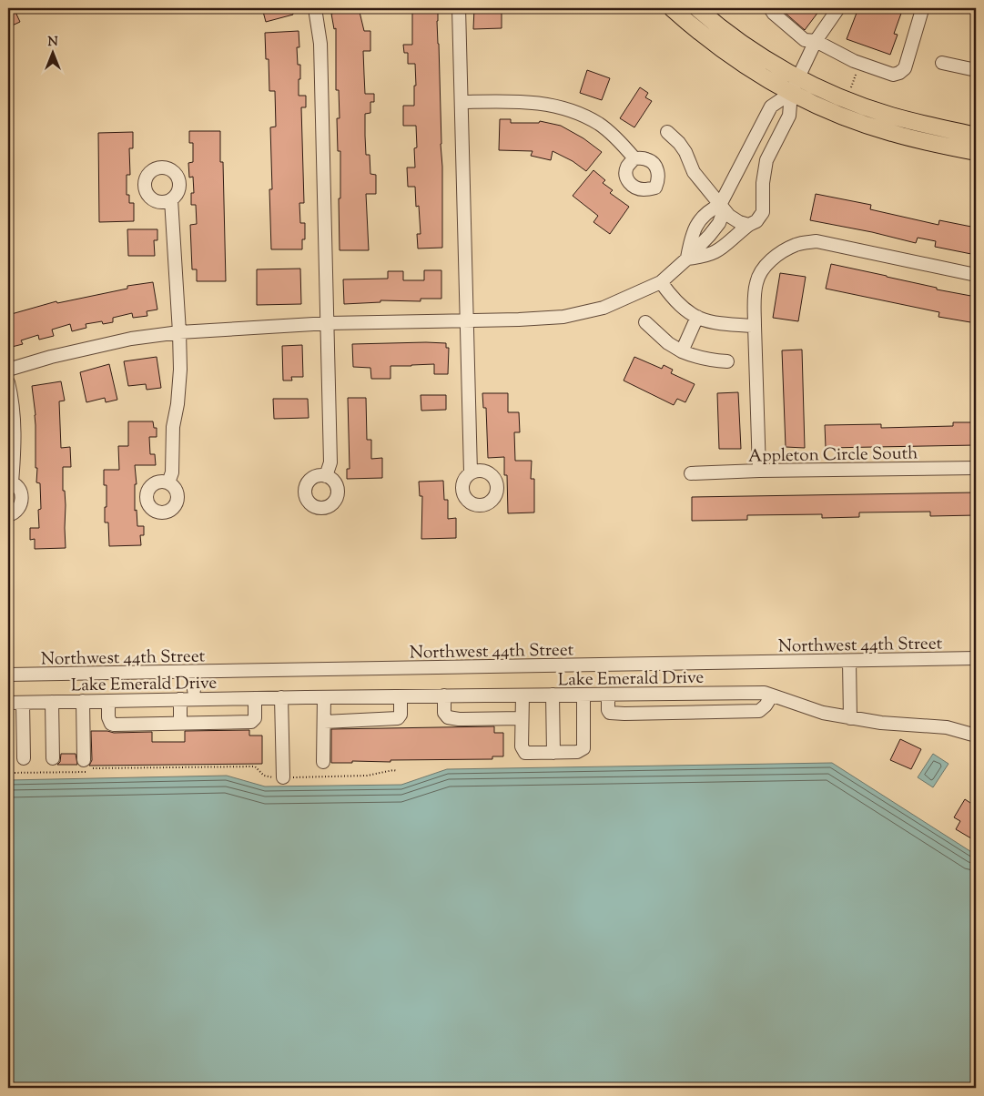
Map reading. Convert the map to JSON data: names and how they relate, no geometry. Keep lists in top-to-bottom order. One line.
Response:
{"streets":{"street":["Appleton Circle South","Northwest 44th Street","Lake Emerald Drive"]},"north":"top"}
